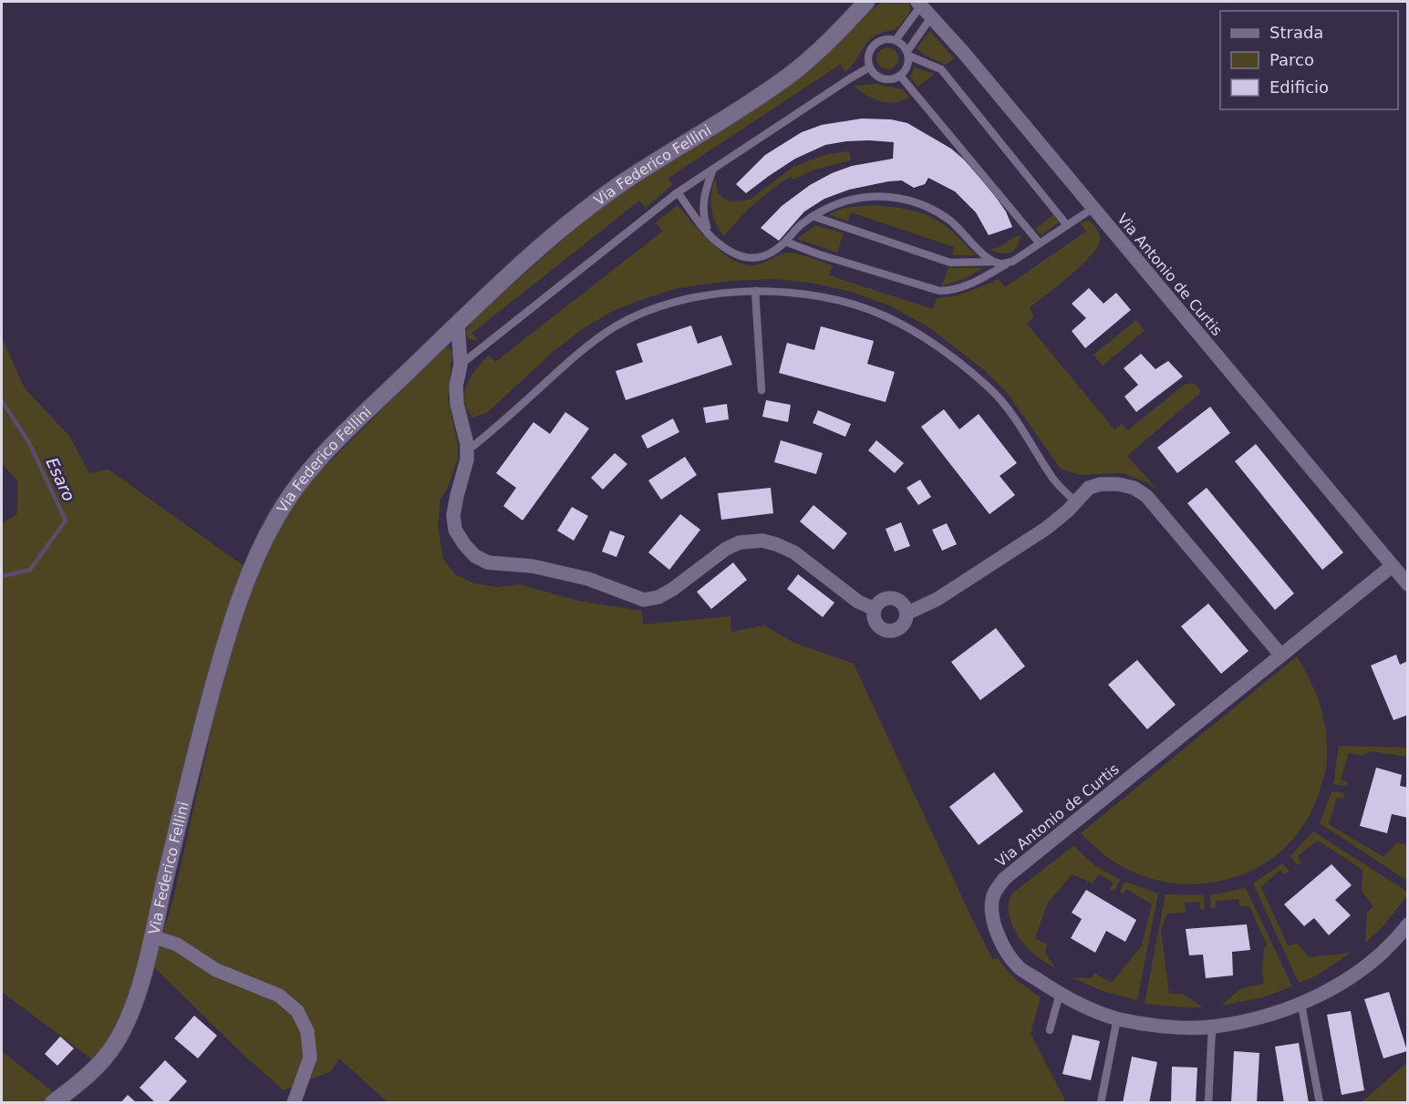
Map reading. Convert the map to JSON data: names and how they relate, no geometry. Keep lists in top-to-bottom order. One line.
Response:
{"streets":{"street":["Via Federico Fellini","Via Antonio de Curtis"]},"water":["Esaro"],"legend":["Strada","Parco","Edificio"]}
